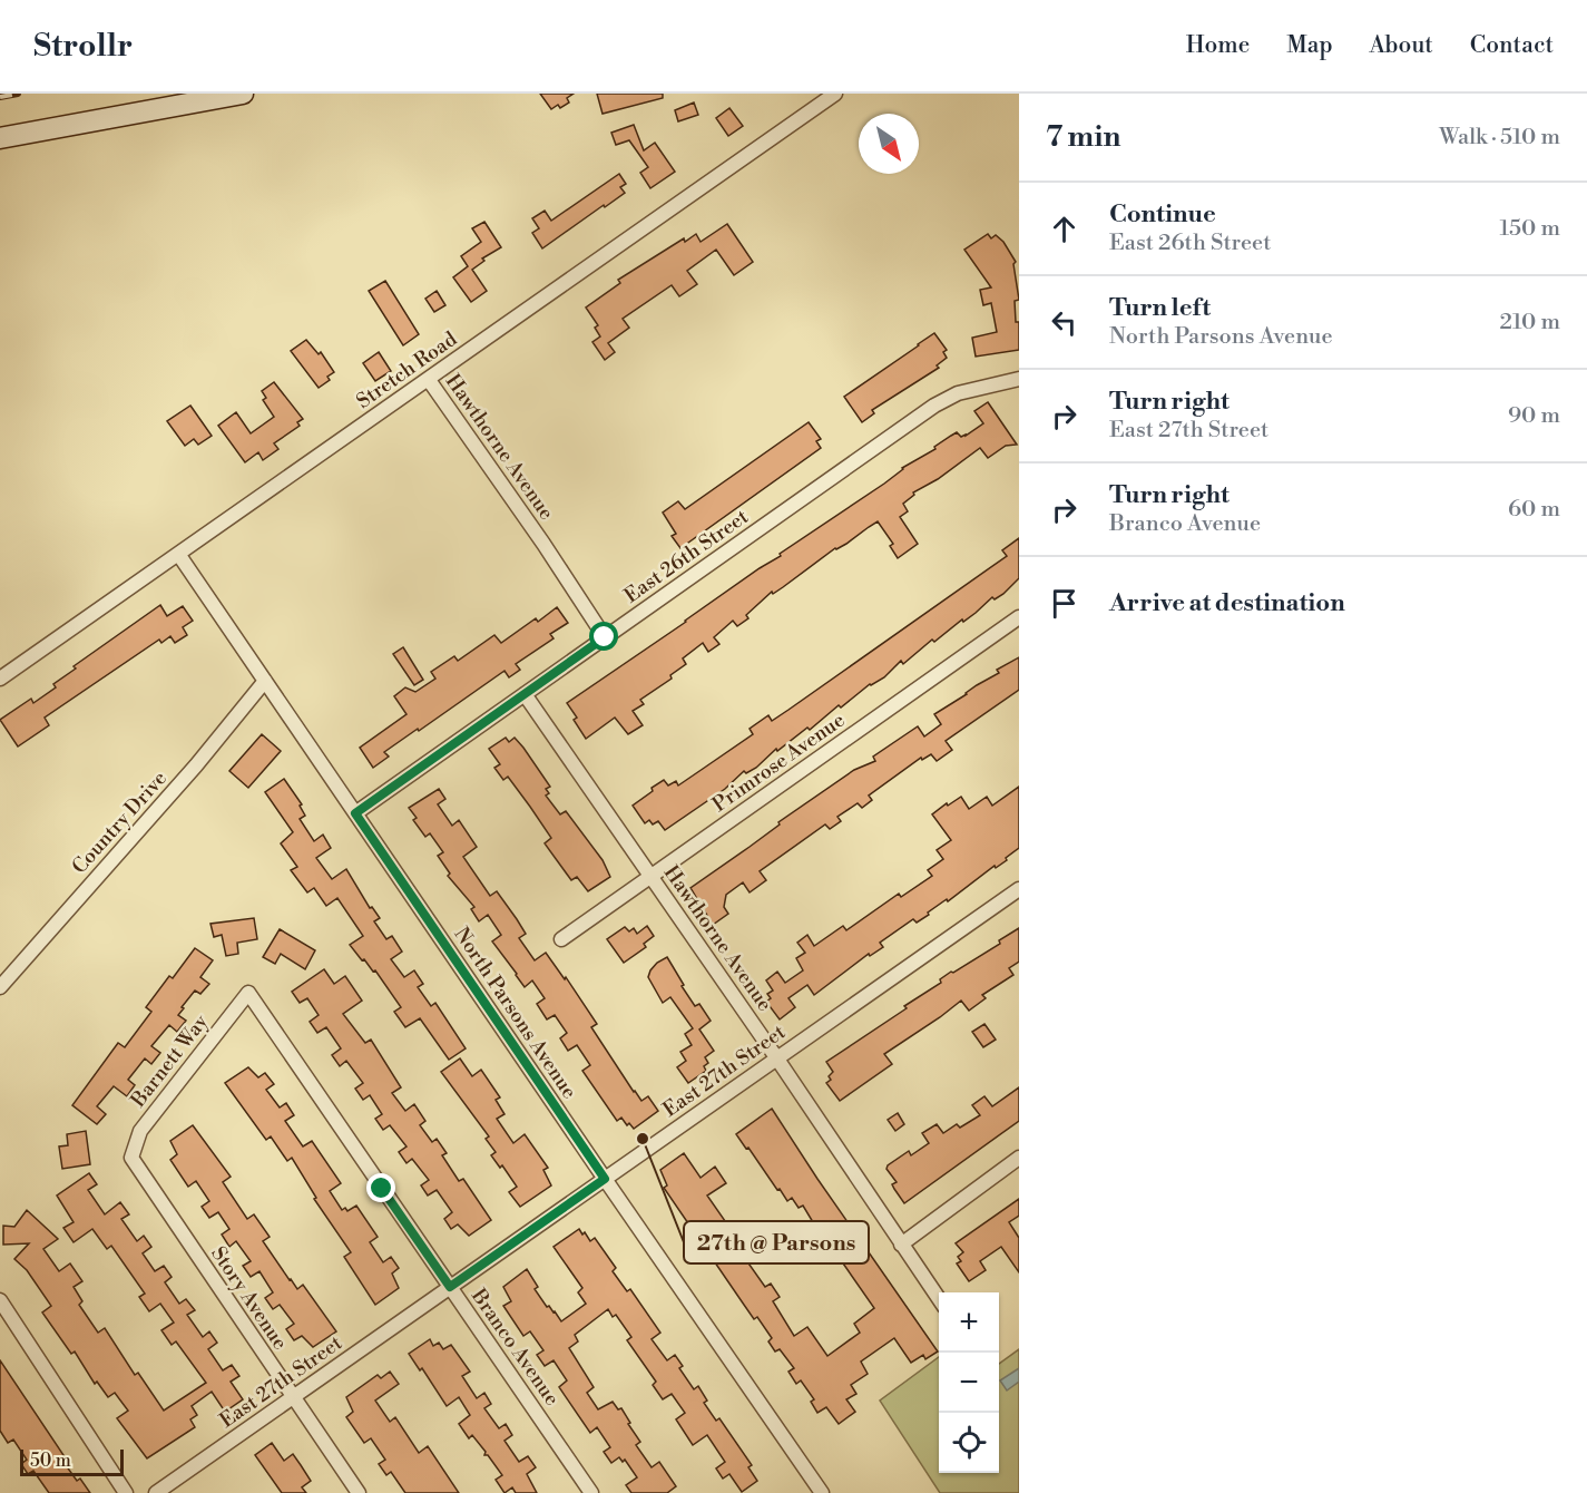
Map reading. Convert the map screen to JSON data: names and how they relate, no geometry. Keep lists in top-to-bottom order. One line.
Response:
{"streets":{"street":["Stretch Road","Hawthorne Avenue","East 26th Street","Primrose Avenue","Country Drive","North Parsons Avenue","Barnett Way","East 27th Street","Story Avenue","Branco Avenue"]},"crossings":[["Stretch Road","Hawthorne Avenue"],["Stretch Road","North Parsons Avenue"],["Hawthorne Avenue","East 26th Street"],["Hawthorne Avenue","Primrose Avenue"],["Hawthorne Avenue","East 27th Street"],["East 26th Street","North Parsons Avenue"],["Country Drive","North Parsons Avenue"],["North Parsons Avenue","East 27th Street"],["Barnett Way","Story Avenue"],["Barnett Way","Branco Avenue"],["East 27th Street","Story Avenue"],["East 27th Street","Branco Avenue"]],"places":["27th @ Parsons"],"scale_bar":"50 m","north":"bottom right","page":{"header":"Strollr","nav":["Home","Map","About","Contact"],"heading":["7 min","Walk · 510 m"],"list":[["Continue","East 26th Street","150 m"],["Turn left","North Parsons Avenue","210 m"],["Turn right","East 27th Street","90 m"],["Turn right","Branco Avenue","60 m"],"Arrive at destination"],"map_buttons":["+","−"],"scale":"50 m"}}
